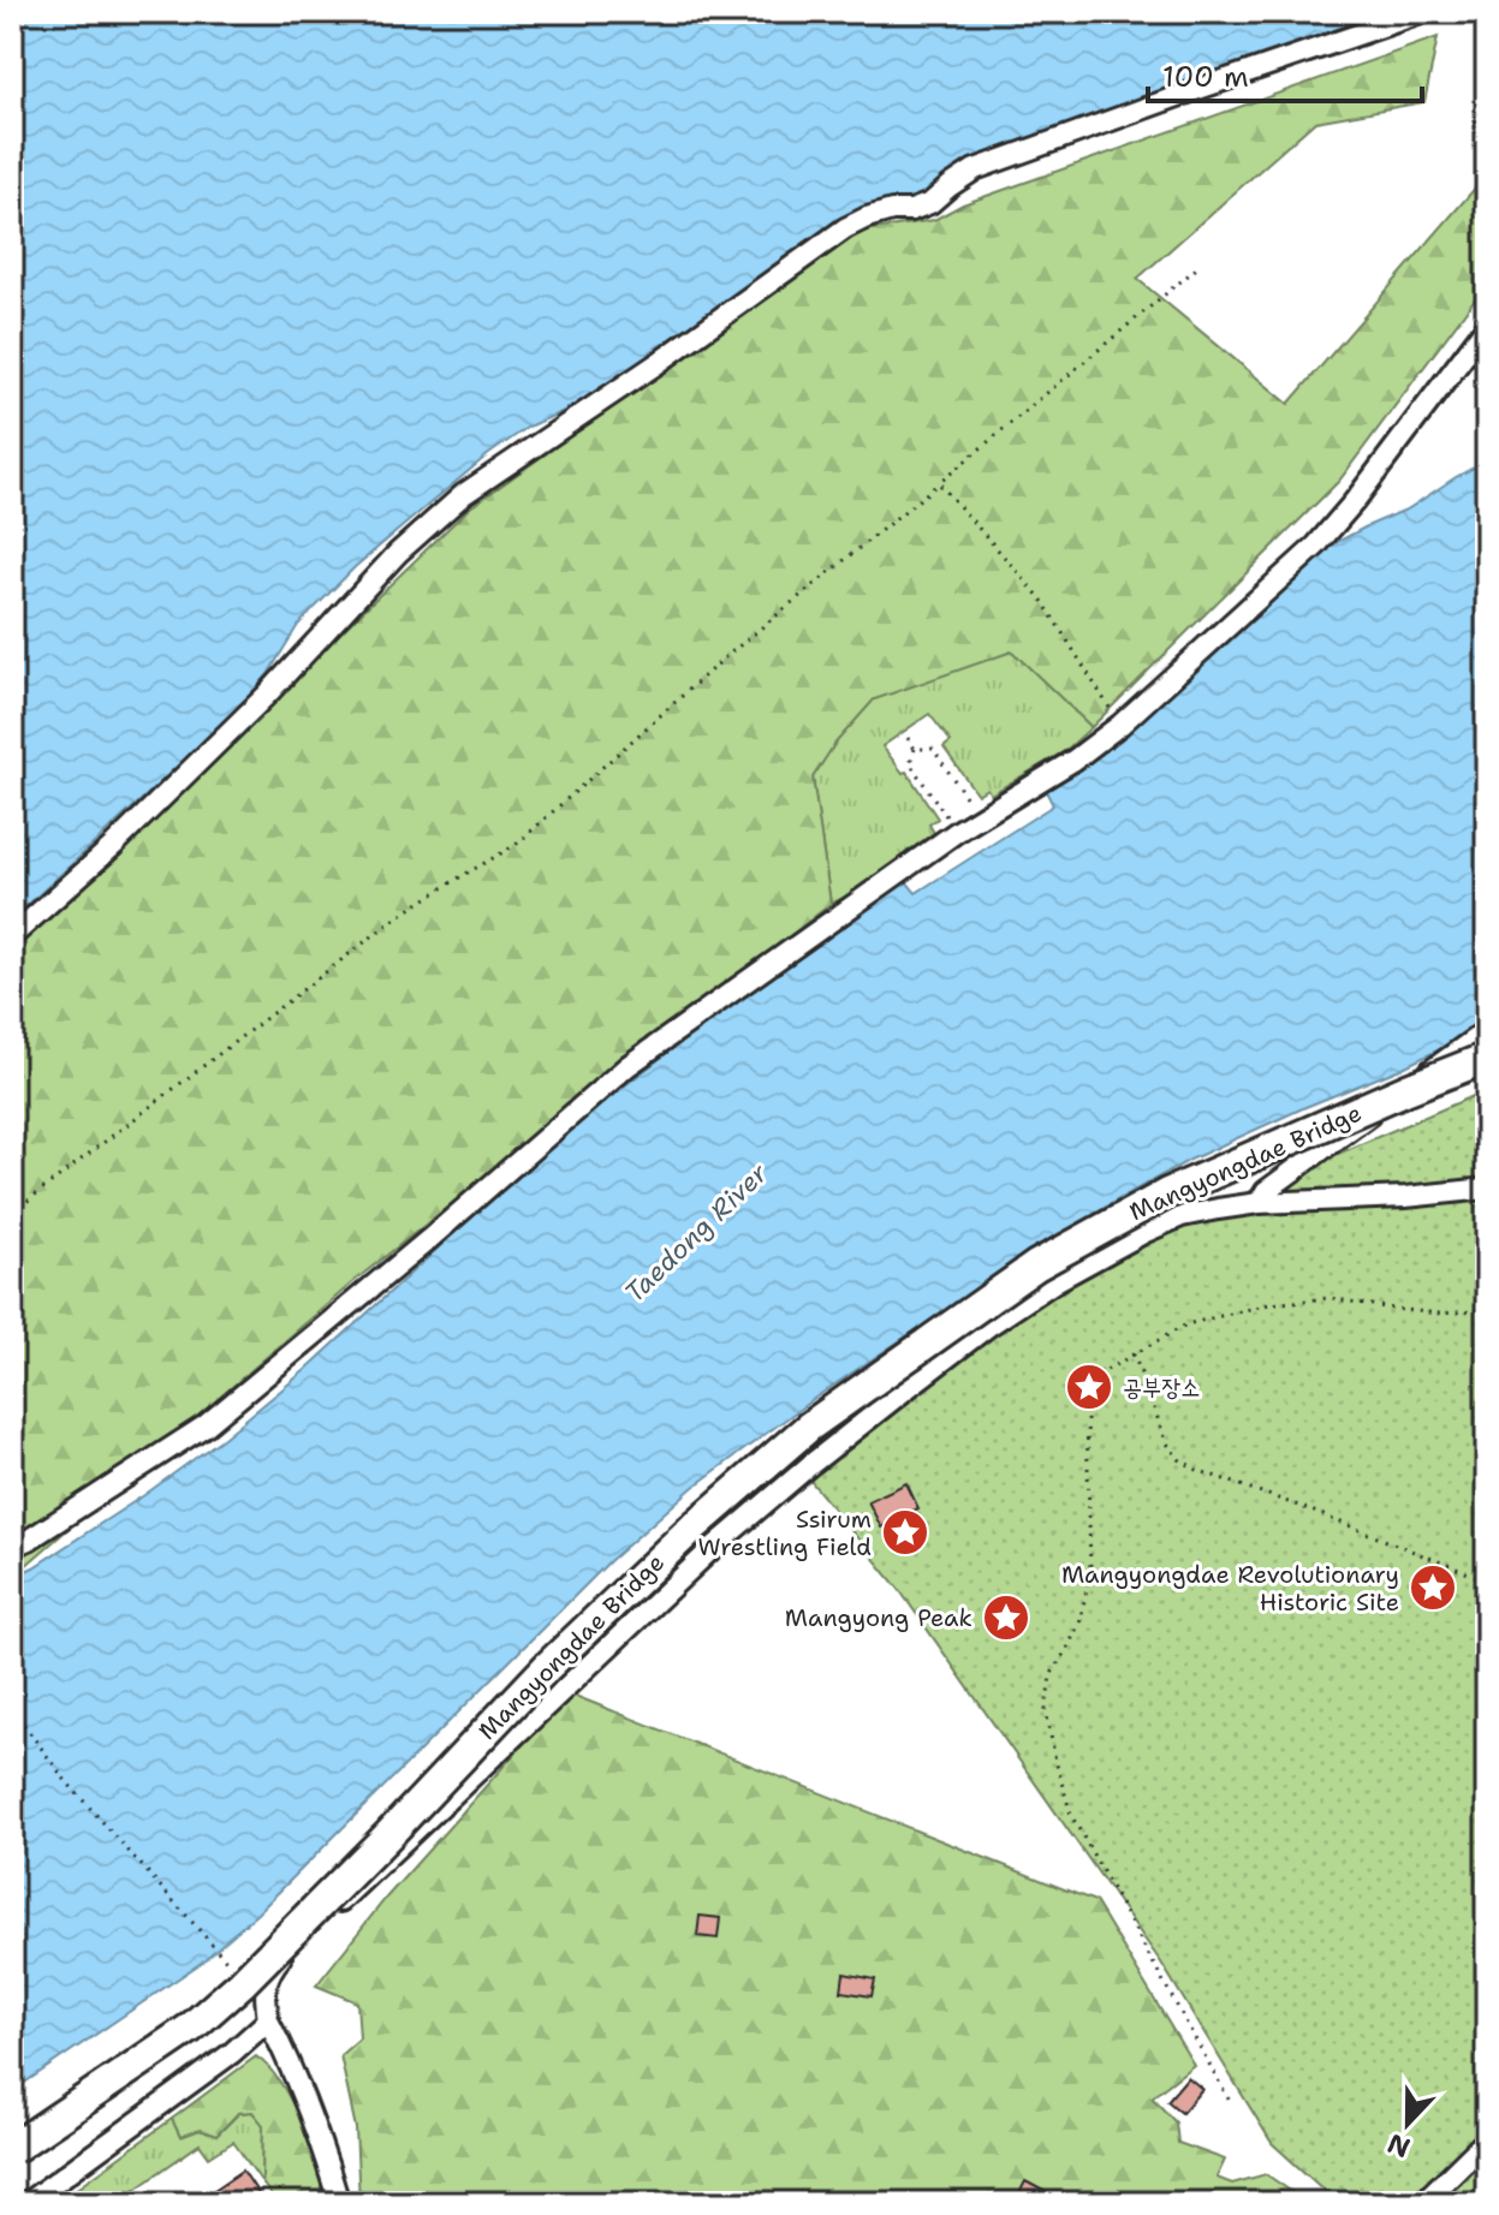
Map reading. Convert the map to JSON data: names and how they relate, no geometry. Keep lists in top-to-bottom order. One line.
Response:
{"streets":{"highway":["Mangyongdae Bridge"]},"water":["Taedong River"],"places":{"place":["공부장소","Ssirum Wrestling Field","Mangyongdae Revolutionary Historic Site","Mangyong Peak"]},"scale_bar":"100 m","north":"bottom"}
